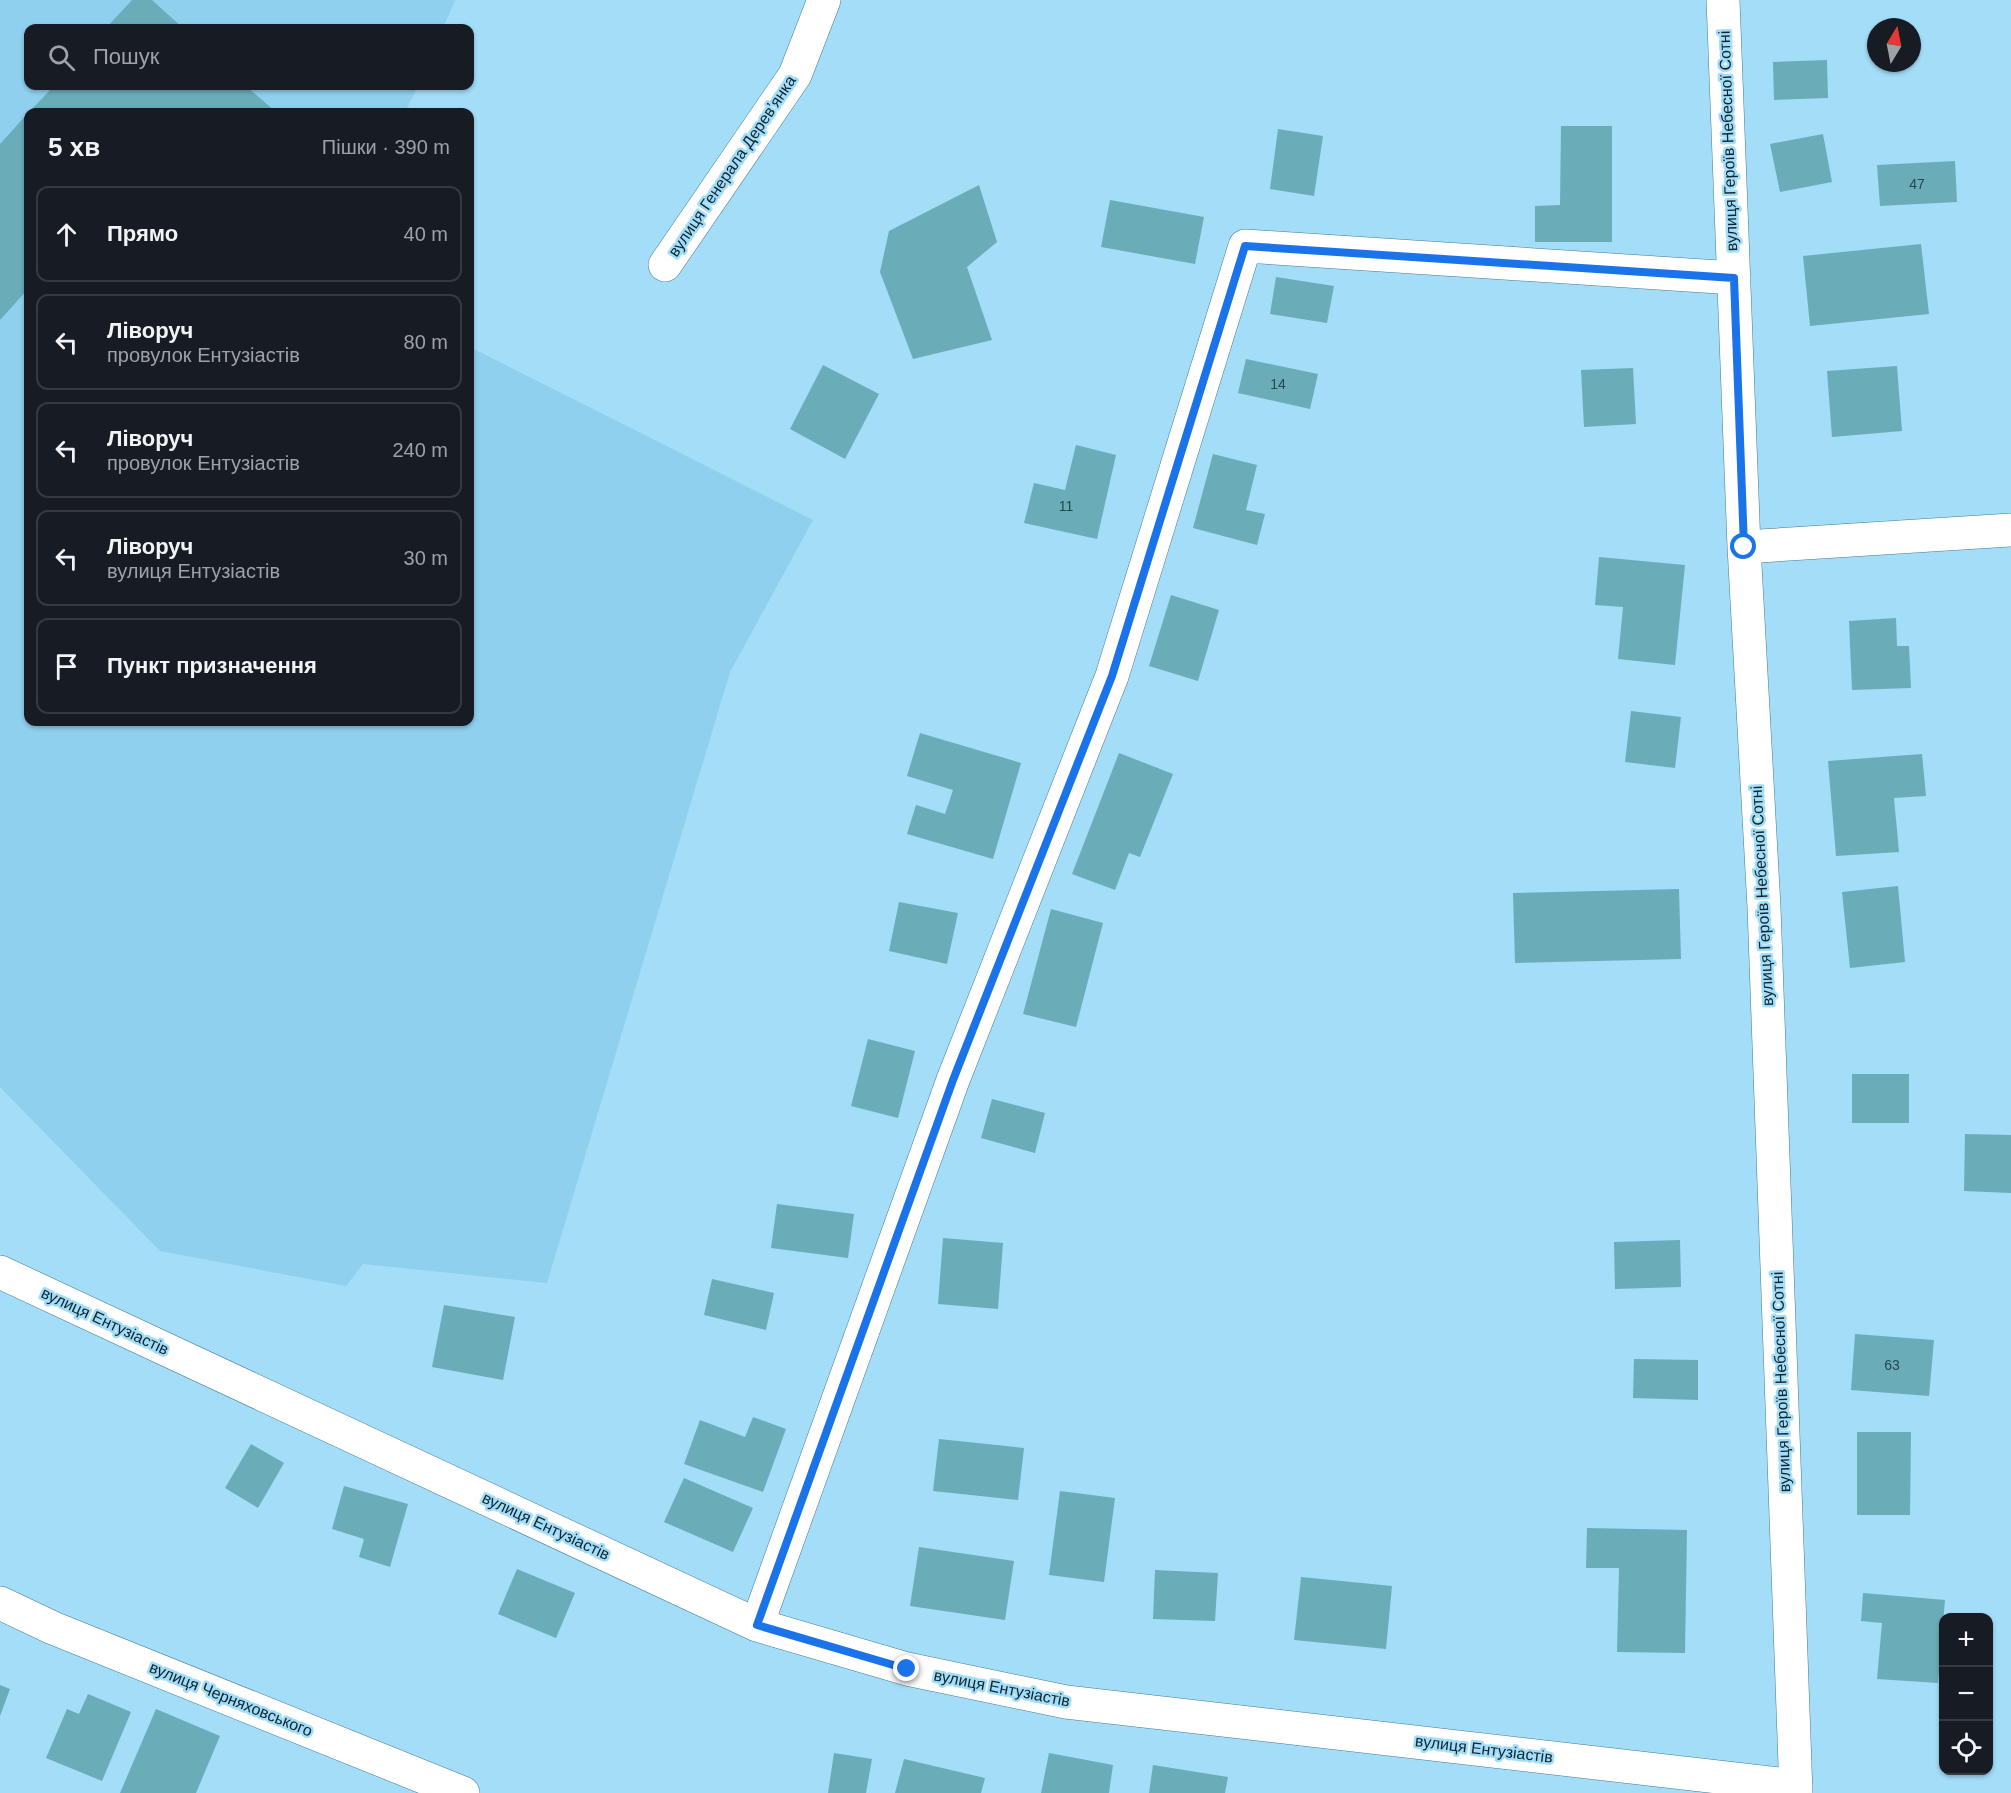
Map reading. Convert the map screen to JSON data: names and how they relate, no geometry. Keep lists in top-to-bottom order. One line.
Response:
{"streets":{"street":["вулиця Героїв Небесної Сотні","вулиця Генерала Деревʼянка","вулиця Ентузіастів","вулиця Черняховського"]},"crossings":[["вулиця Героїв Небесної Сотні","вулиця Ентузіастів"]],"house_numbers":["47","14","11","63"],"north":"top","page":{"search":"Пошук","heading":["5 хв","Пішки · 390 m"],"list":[["Прямо","40 m"],["Ліворуч","провулок Ентузіастів","80 m"],["Ліворуч","провулок Ентузіастів","240 m"],["Ліворуч","вулиця Ентузіастів","30 m"],"Пункт призначення"],"map_buttons":["+","−"]}}
